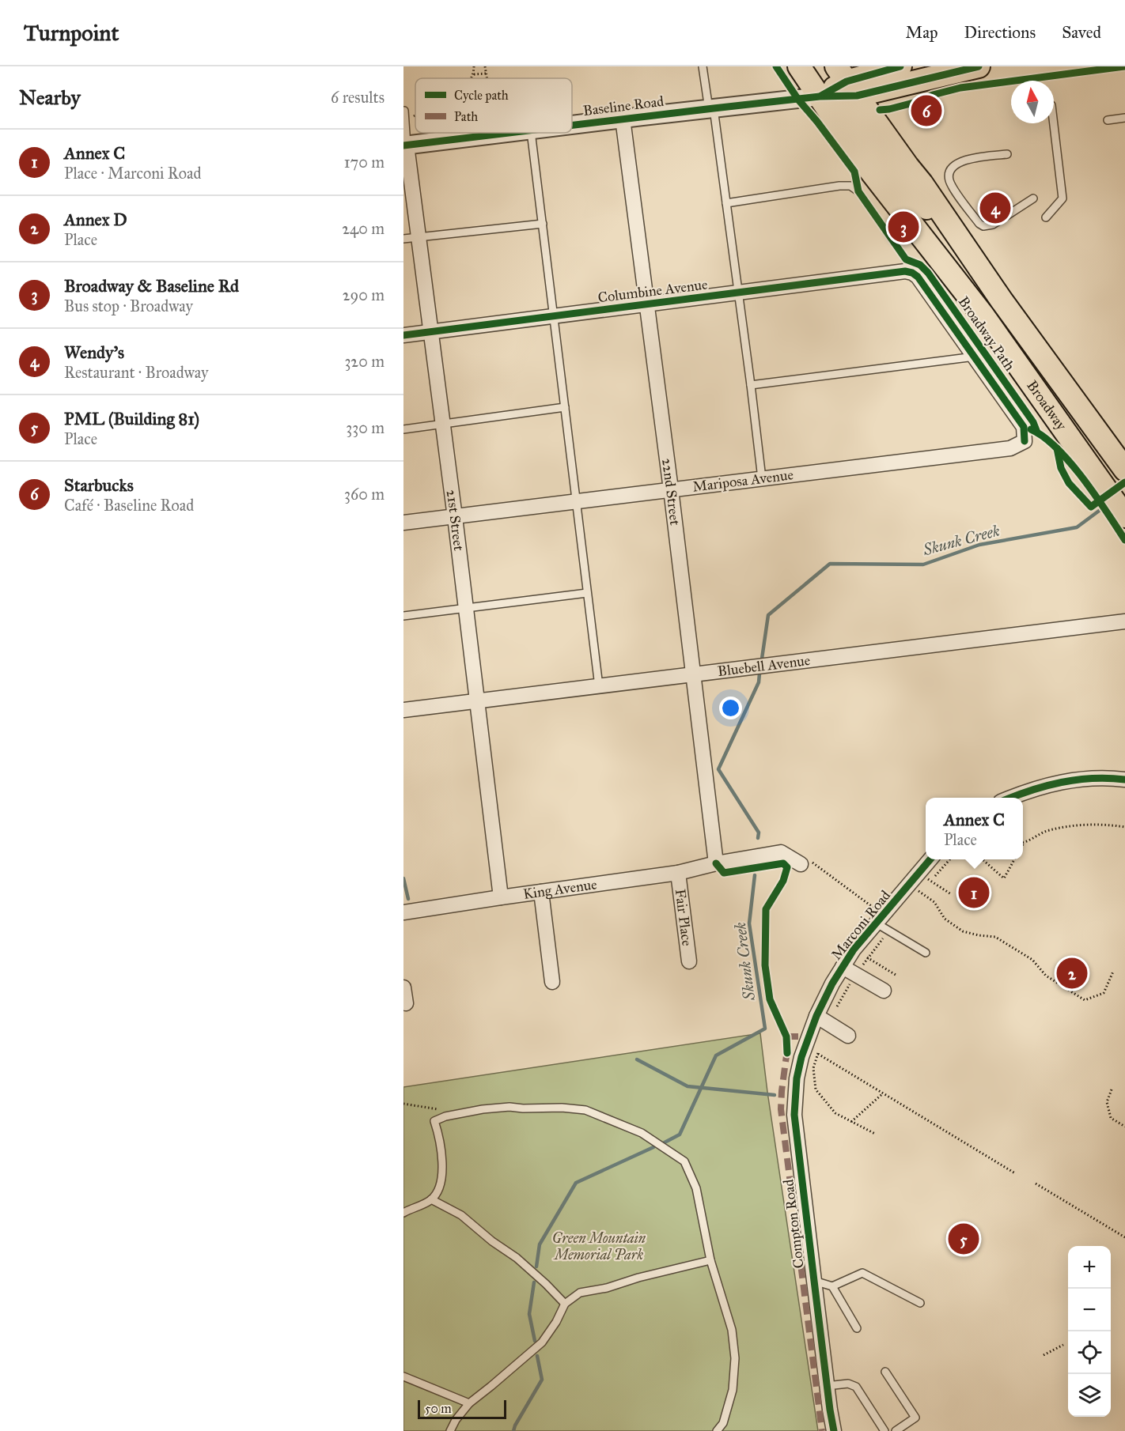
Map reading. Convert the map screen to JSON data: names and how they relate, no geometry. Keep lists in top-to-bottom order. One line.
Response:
{"streets":{"main road":["Baseline Road","Broadway"],"street":["Columbine Avenue","Mariposa Avenue","22nd Street","21st Street","Bluebell Avenue","King Avenue","Fair Place","Marconi Road","Compton Road"],"cycle path":["Broadway Path"]},"crossings":[["Baseline Road","Broadway"],["Baseline Road","22nd Street"],["Baseline Road","21st Street"],["Columbine Avenue","22nd Street"],["Columbine Avenue","21st Street"],["Mariposa Avenue","22nd Street"],["Mariposa Avenue","21st Street"],["22nd Street","Bluebell Avenue"],["22nd Street","King Avenue"],["21st Street","Bluebell Avenue"],["21st Street","King Avenue"],["King Avenue","Fair Place"],["Marconi Road","Compton Road"]],"water":["Skunk Creek"],"parks":["Green Mountain Memorial Park"],"legend":["Cycle path","Path"],"scale_bar":"50 m","north":"top","page":{"header":"Turnpoint","nav":["Map","Directions","Saved"],"heading":["Nearby","6 results"],"pins":["6","4","3","1","2","5"],"list":[{"mark":"1","name":"Annex C","note":"Place · Marconi Road","value":"170 m"},{"mark":"2","name":"Annex D","note":"Place","value":"240 m"},{"mark":"3","name":"Broadway & Baseline Rd","note":"Bus stop · Broadway","value":"290 m"},{"mark":"4","name":"Wendy's","note":"Restaurant · Broadway","value":"320 m"},{"mark":"5","name":"PML (Building 81)","note":"Place","value":"330 m"},{"mark":"6","name":"Starbucks","note":"Café · Baseline Road","value":"360 m"}],"popup":["Annex C","Place"],"map_buttons":["+","−"],"scale":"50 m"}}
